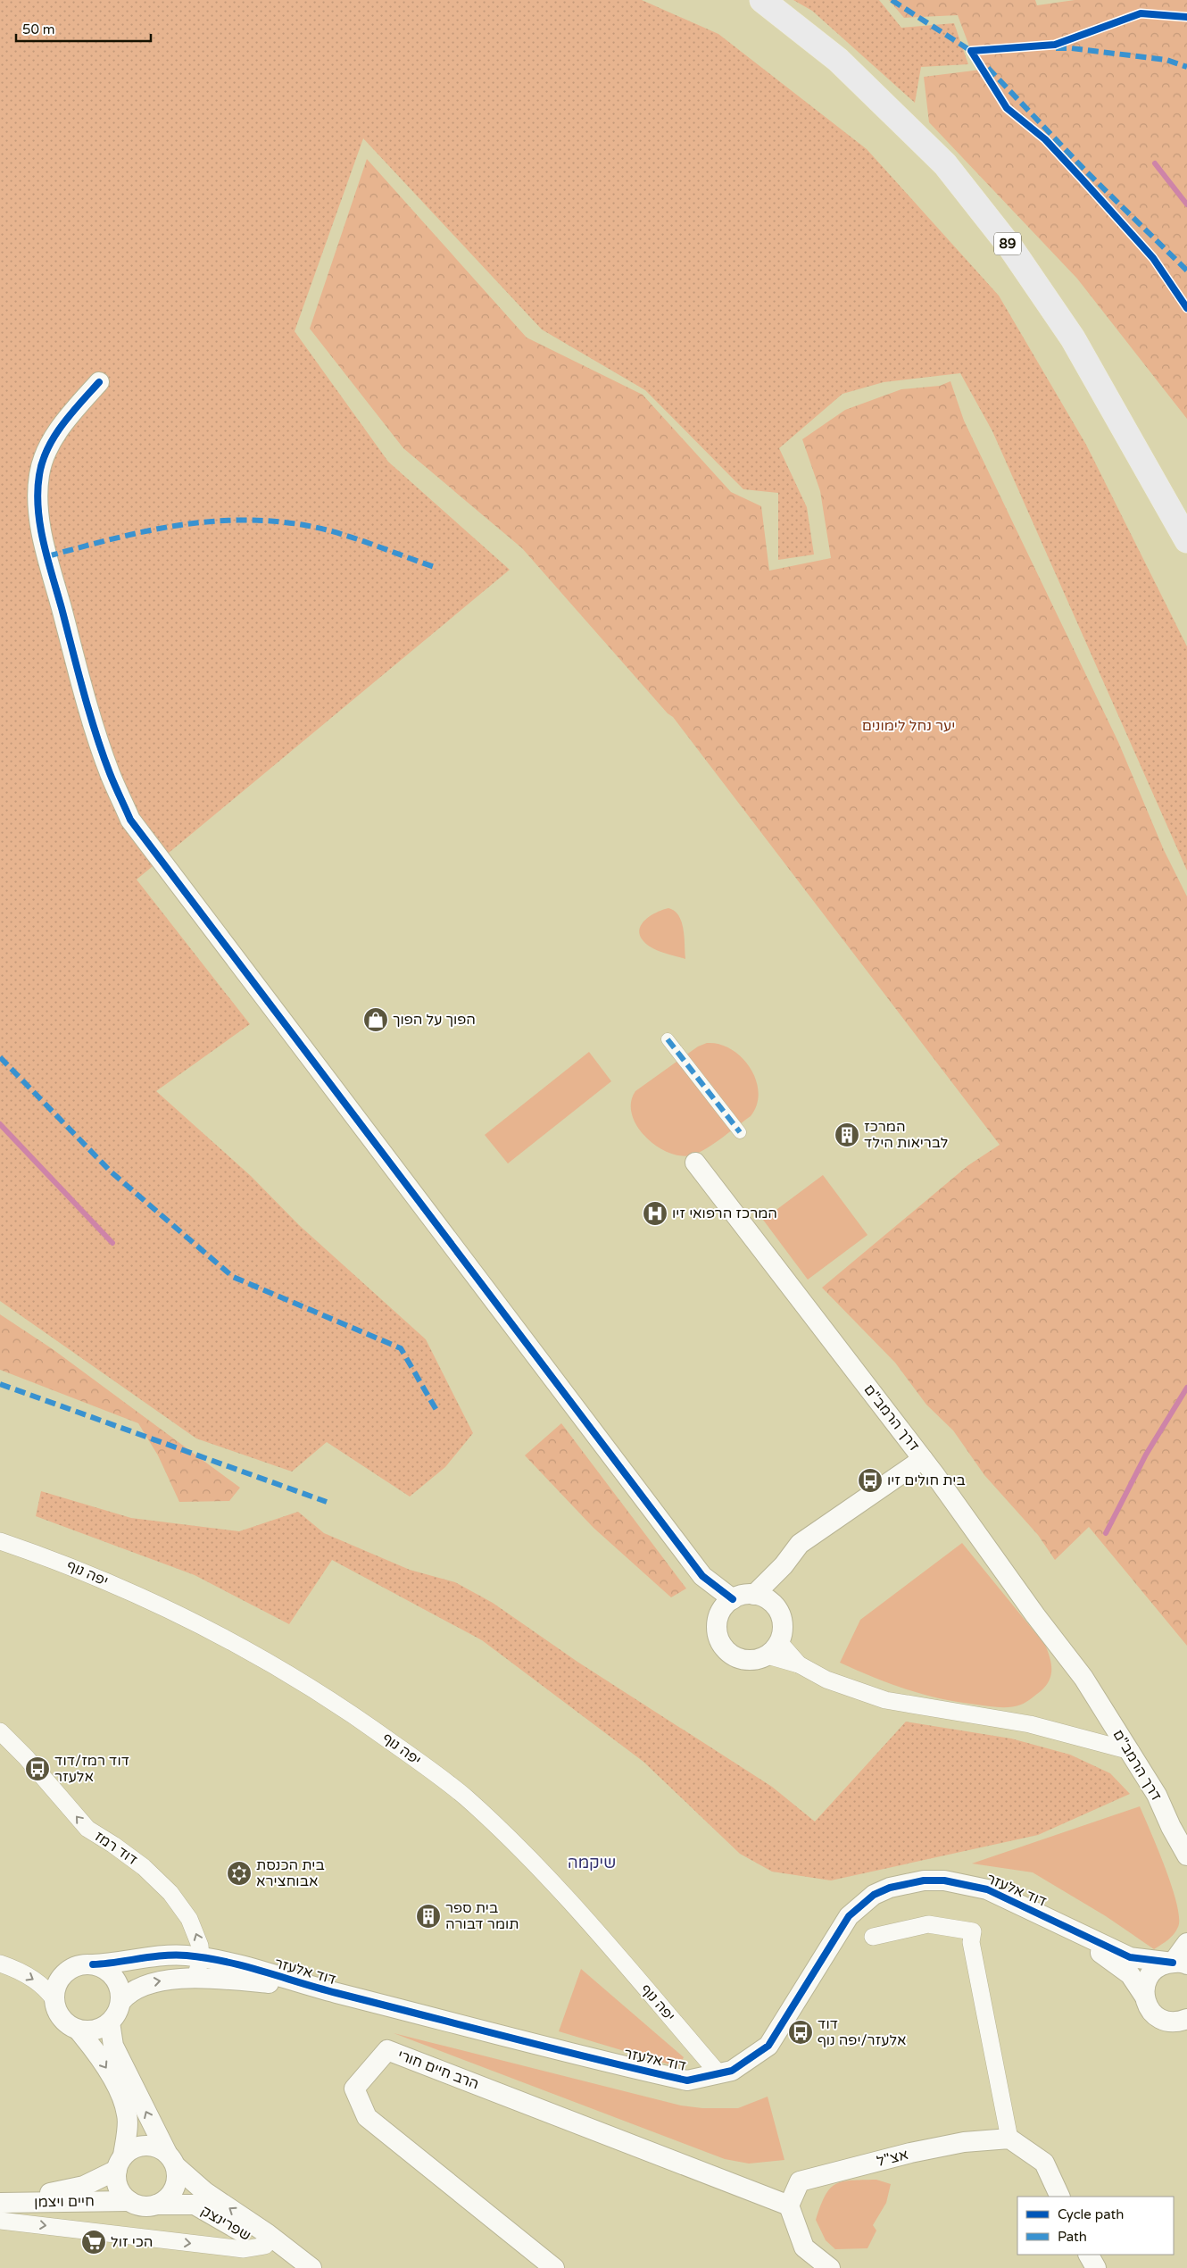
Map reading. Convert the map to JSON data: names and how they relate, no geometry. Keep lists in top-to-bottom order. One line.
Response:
{"streets":{"highway":["89"],"street":["דרך הרמב\"ם","יפה נוף","דוד רמז","דוד אלעזר","הרב חיים חורי","אצ\"ל","חיים ויצמן","שפרינצק"]},"crossings":[["יפה נוף","דוד אלעזר"],["דוד רמז","דוד אלעזר"],["הרב חיים חורי","אצ\"ל"],["חיים ויצמן","שפרינצק"]],"one_way":["דוד רמז"],"districts":["שיקמה"],"parks":["יער נחל לימונים"],"places":{"shop":["הפוך על הפוך"],"building":["המרכז לבריאות הילד","בית ספר תומר דבורה"],"hospital":["המרכז הרפואי זיו"],"bus stop":["בית חולים זיו","דוד רמז/דוד אלעזר","דוד אלעזר/יפה נוף"],"synagogue":["בית הכנסת אבוחצירא"],"supermarket":["הכי זול"]},"legend":["Cycle path","Path"],"scale_bar":"50 m"}
